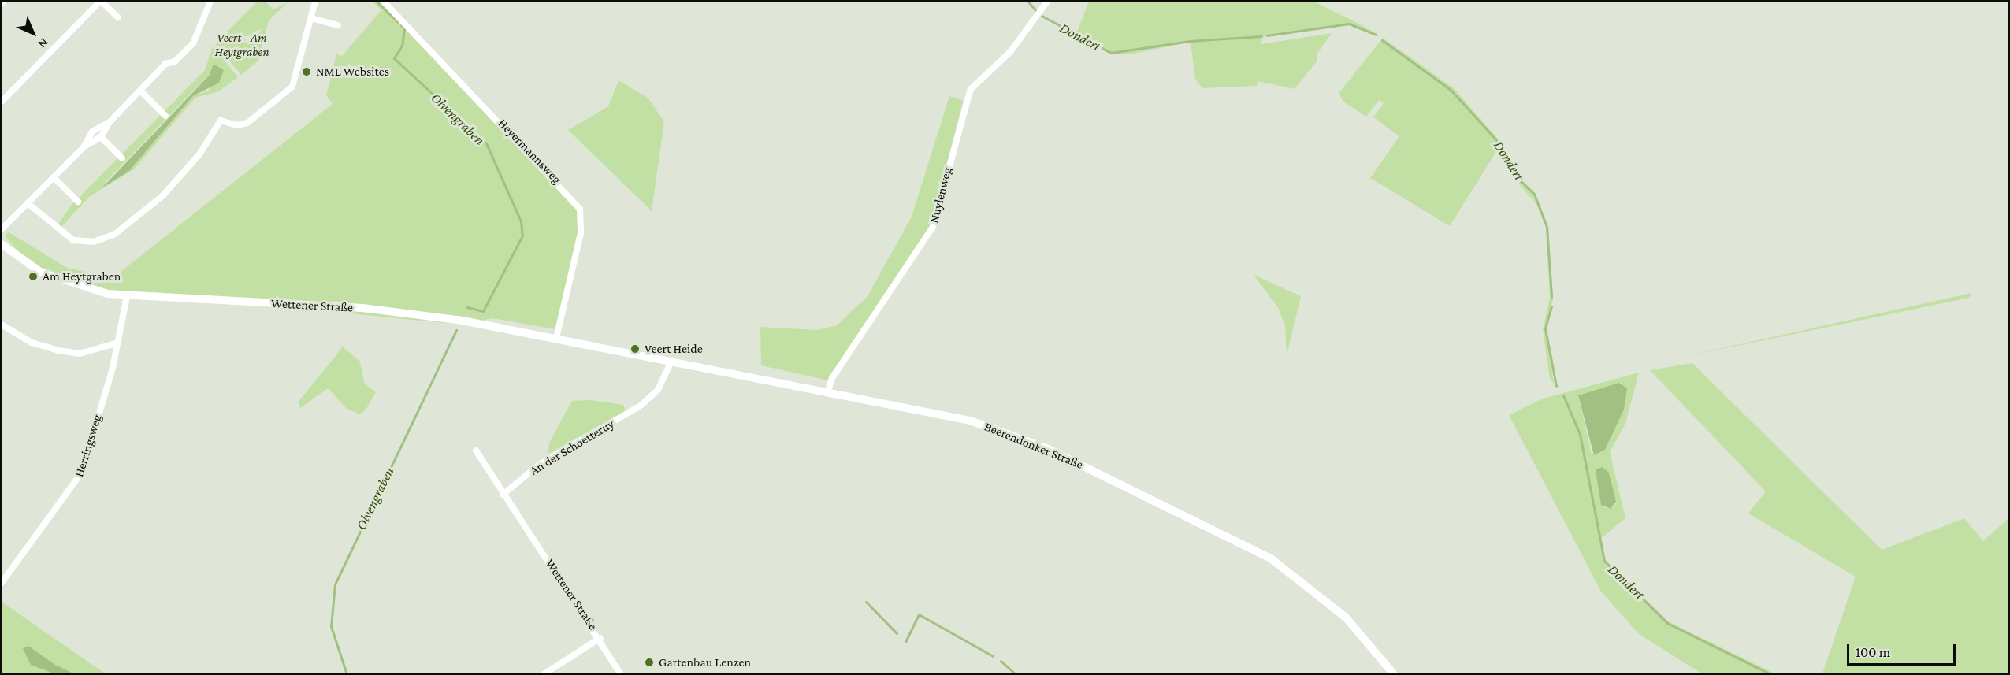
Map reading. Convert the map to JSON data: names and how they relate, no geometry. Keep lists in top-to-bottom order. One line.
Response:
{"streets":{"street":["Heyermannsweg","Nuylenweg","Wettener Straße","Herringsweg","Beerendonker Straße","An der Schoetteruy"]},"crossings":[["Heyermannsweg","Wettener Straße"],["Nuylenweg","Beerendonker Straße"],["Wettener Straße","Herringsweg"],["Wettener Straße","Beerendonker Straße"],["Wettener Straße","An der Schoetteruy"],["Beerendonker Straße","An der Schoetteruy"]],"water":["Dondert","Olvengraben"],"parks":["Veert - Am Heytgraben"],"places":["NML Websites","Am Heytgraben","Veert Heide","Gartenbau Lenzen"],"scale_bar":"100 m","north":"bottom right"}
